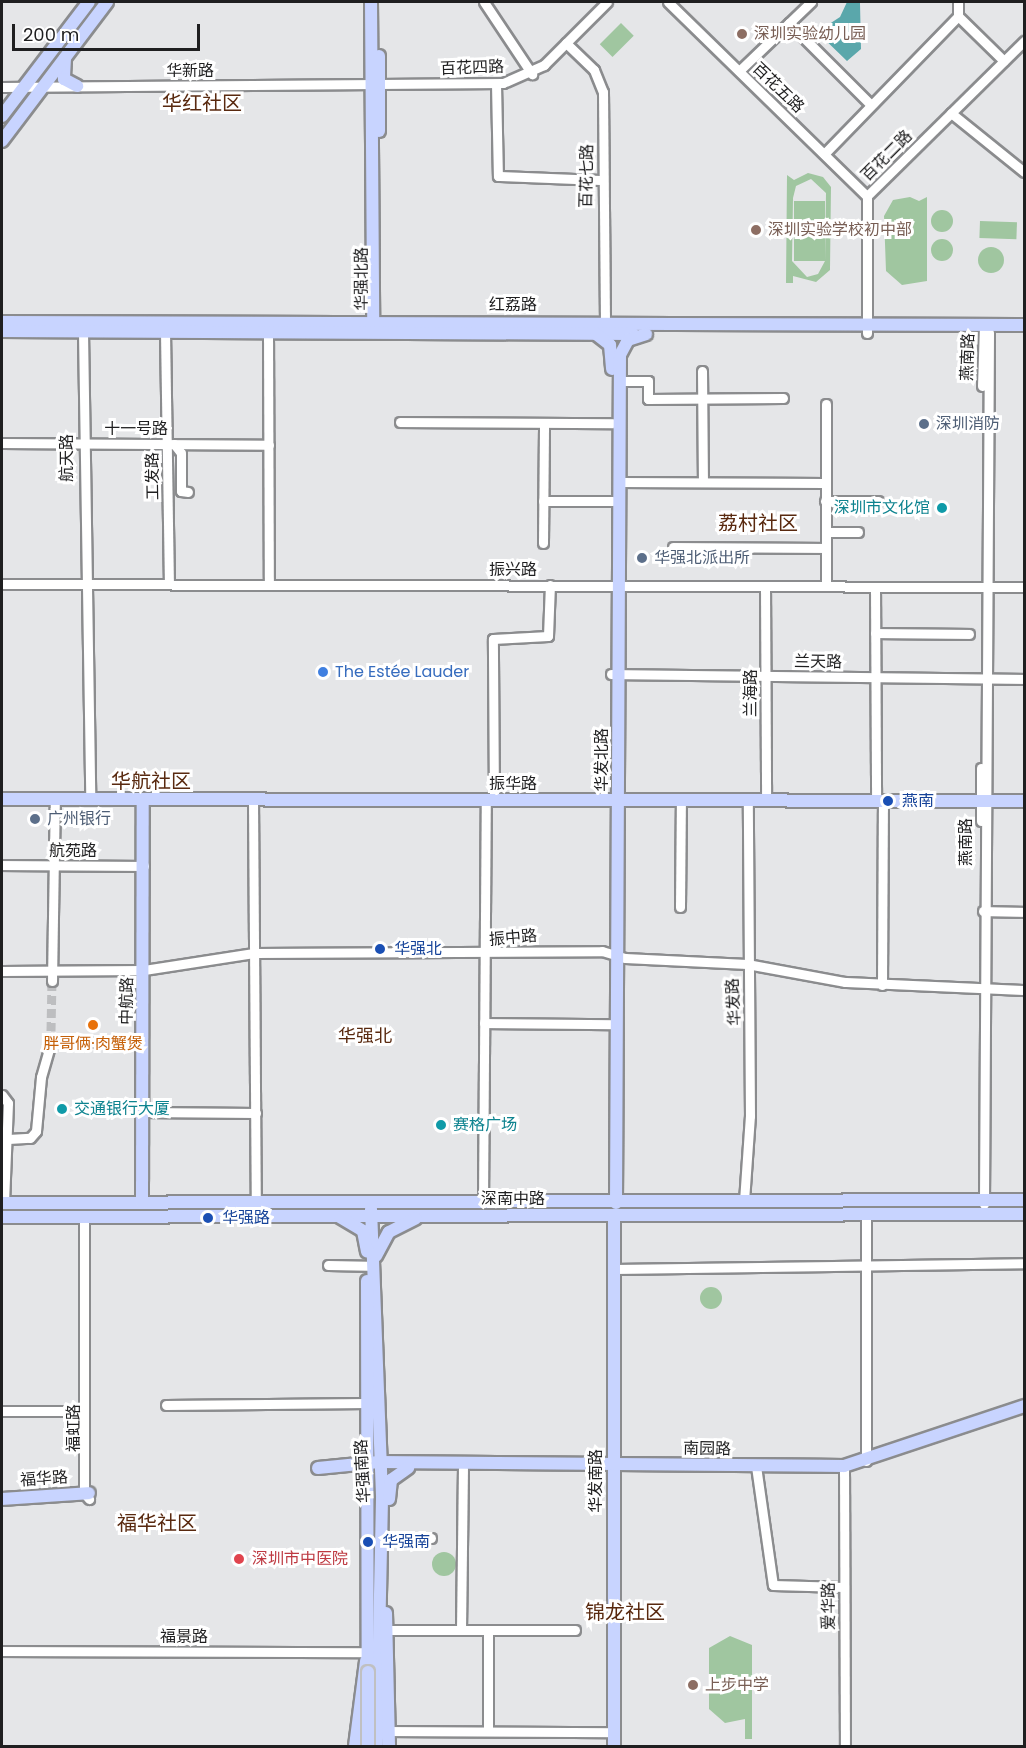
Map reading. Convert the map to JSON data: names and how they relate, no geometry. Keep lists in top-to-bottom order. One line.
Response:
{"streets":{"main road":["华强北路","红荔路","华发北路","振华路","中航路","深南中路","南园路","华强南路","福华路","华发南路"],"street":["百花四路","华新路","百花五路","百花二路","百花七路","燕南路","十一号路","航天路","工发路","振兴路","兰天路","兰海路","航苑路","振中路","华发路","福虹路","爱华路","福景路"]},"crossings":[["百花四路","华新路"],["百花四路","百花七路"],["百花四路","华强北路"],["华新路","华强北路"],["百花五路","百花二路"],["百花二路","红荔路"],["百花七路","红荔路"],["华强北路","红荔路"],["红荔路","燕南路"],["红荔路","航天路"],["红荔路","工发路"],["红荔路","华发北路"],["燕南路","振兴路"],["燕南路","兰天路"],["燕南路","振华路"],["燕南路","振中路"],["燕南路","深南中路"],["十一号路","航天路"],["十一号路","工发路"],["航天路","振兴路"],["工发路","振兴路"],["振兴路","兰海路"],["振兴路","华发北路"],["兰天路","兰海路"],["兰天路","华发北路"],["兰海路","振华路"],["华发北路","振华路"],["华发北路","振中路"],["华发北路","深南中路"],["华发北路","华发南路"],["振华路","中航路"],["振华路","华发路"],["航苑路","中航路"],["振中路","中航路"],["振中路","华发路"],["中航路","深南中路"],["华发路","深南中路"],["深南中路","福虹路"],["深南中路","华强南路"],["深南中路","华发南路"],["福虹路","福华路"],["南园路","华强南路"],["南园路","华发南路"],["南园路","爱华路"],["华强南路","福景路"]],"districts":["华红社区","荔村社区","华航社区","华强北","福华社区","锦龙社区"],"places":["深圳实验幼儿园","深圳实验学校初中部","深圳消防","深圳市文化馆","华强北派出所","The Estée Lauder","燕南","广州银行","华强北","胖哥俩·肉蟹煲","交通银行大厦","赛格广场","华强路","华强南","深圳市中医院","上步中学"],"scale_bar":"200 m"}
